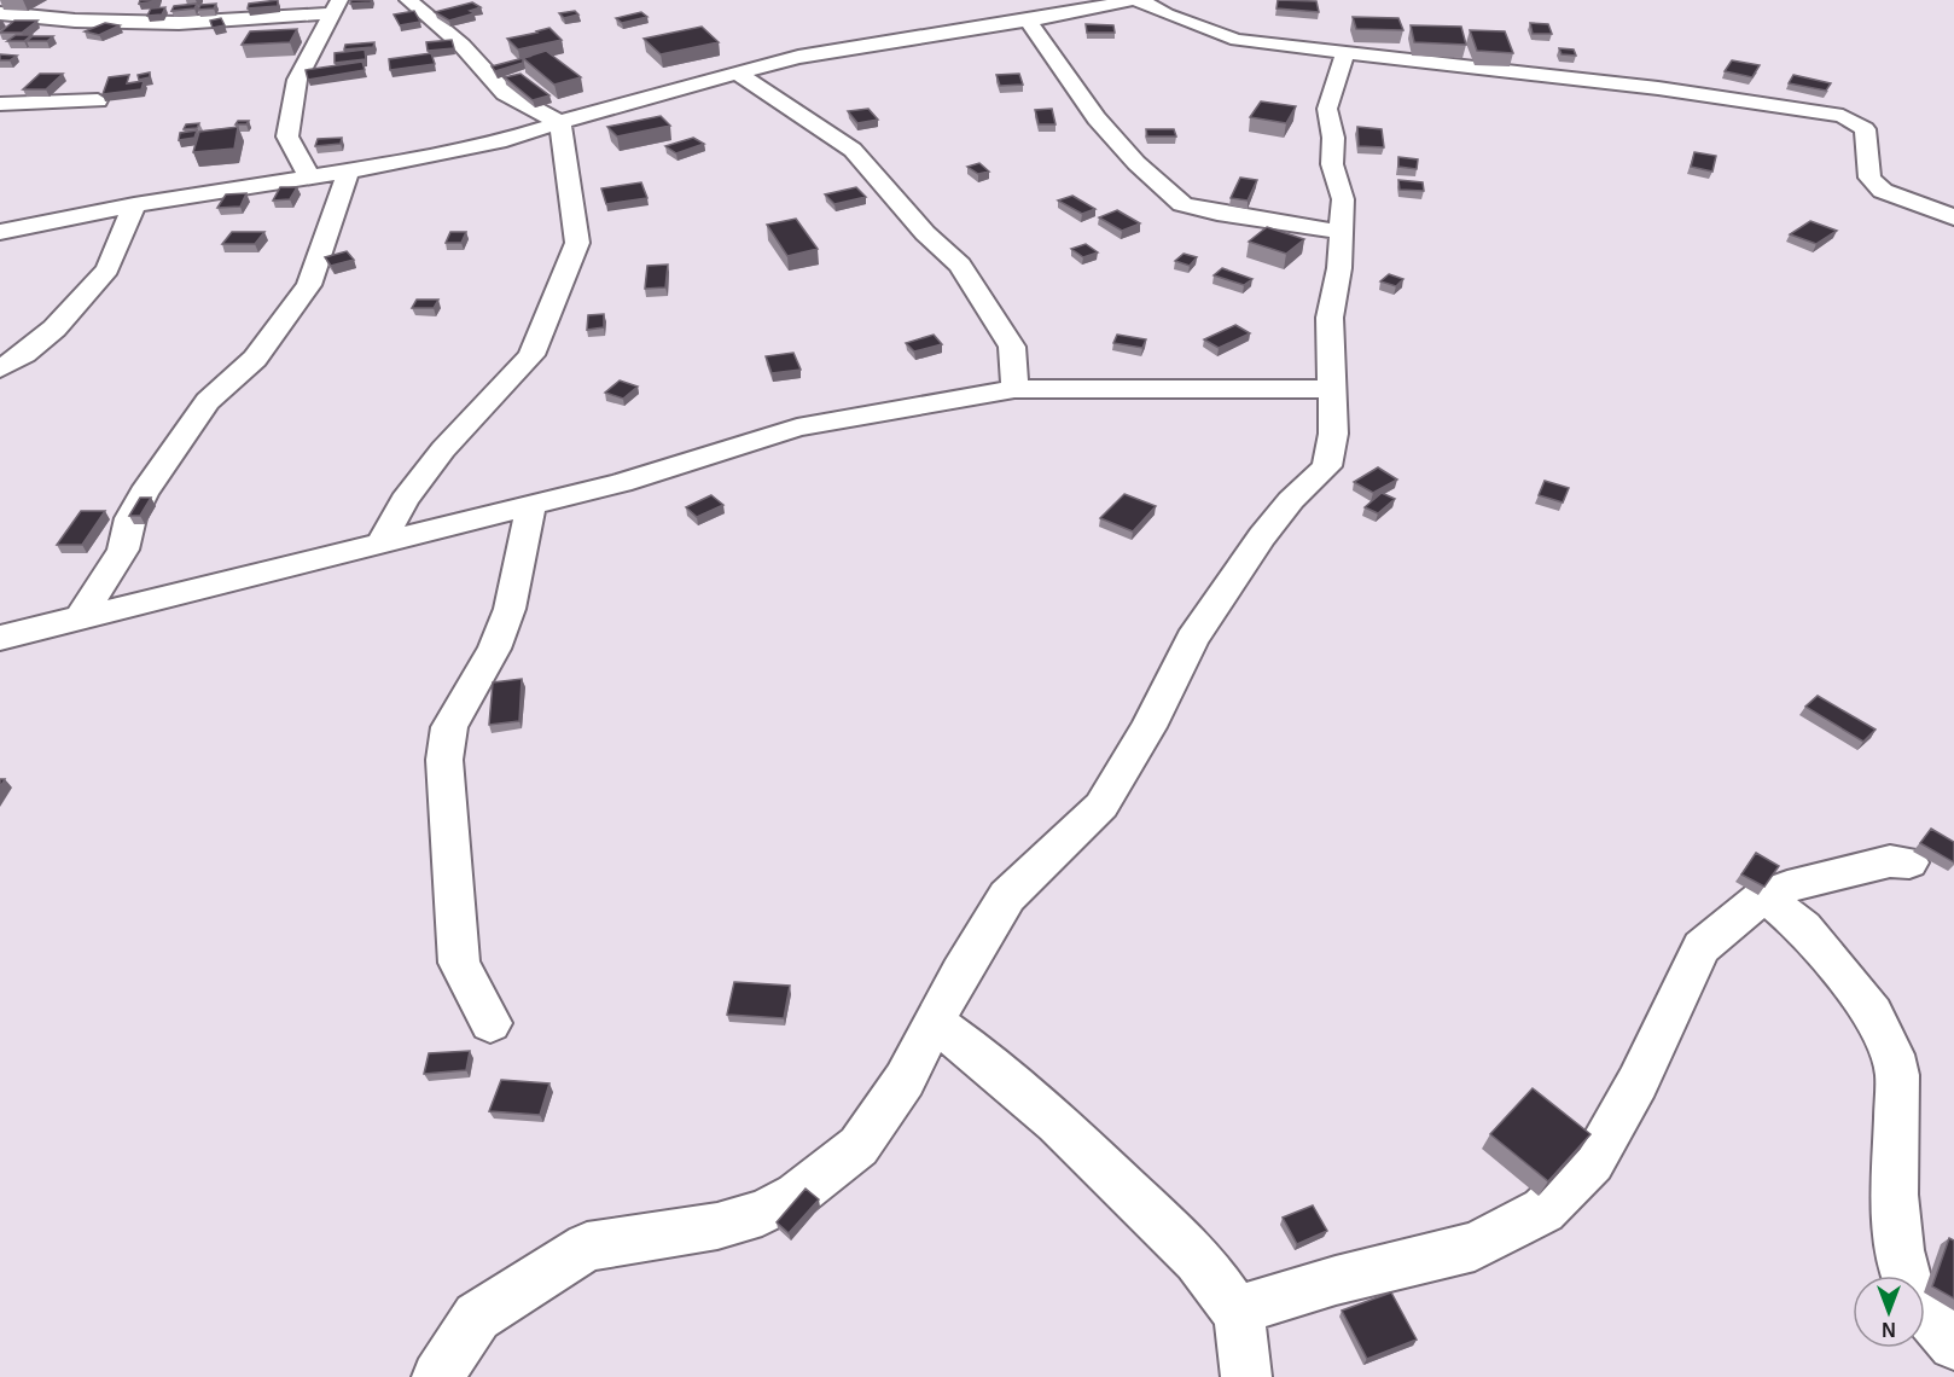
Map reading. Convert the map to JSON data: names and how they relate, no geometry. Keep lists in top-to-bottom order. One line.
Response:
{"north":"bottom"}
